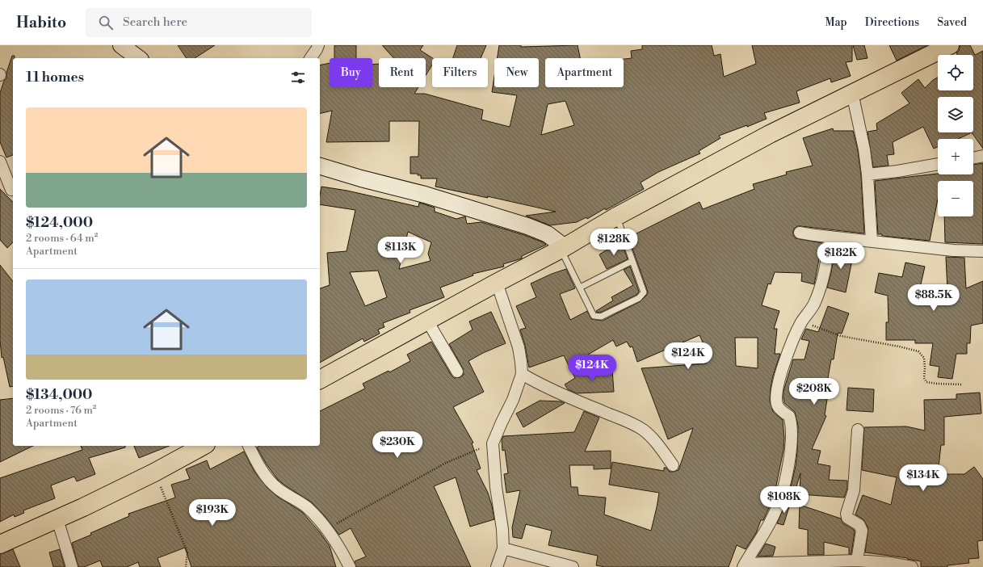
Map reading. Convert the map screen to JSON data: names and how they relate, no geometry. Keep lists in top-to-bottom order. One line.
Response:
{"page":{"header":"Habito","search":"Search here","nav":["Map","Directions","Saved"],"map_buttons":["+","−"],"chip":["Buy","Rent","Filters","New","Apartment"],"heading":"11 homes","list":[{"name":"$124,000","note":"2 rooms · 64 m² · Apartment"},{"name":"$134,000","note":"2 rooms · 76 m² · Apartment"}],"price":["$128K","$113K","$182K","$88.5K","$124K","$124K","$208K","$230K","$134K","$108K","$193K"]}}
